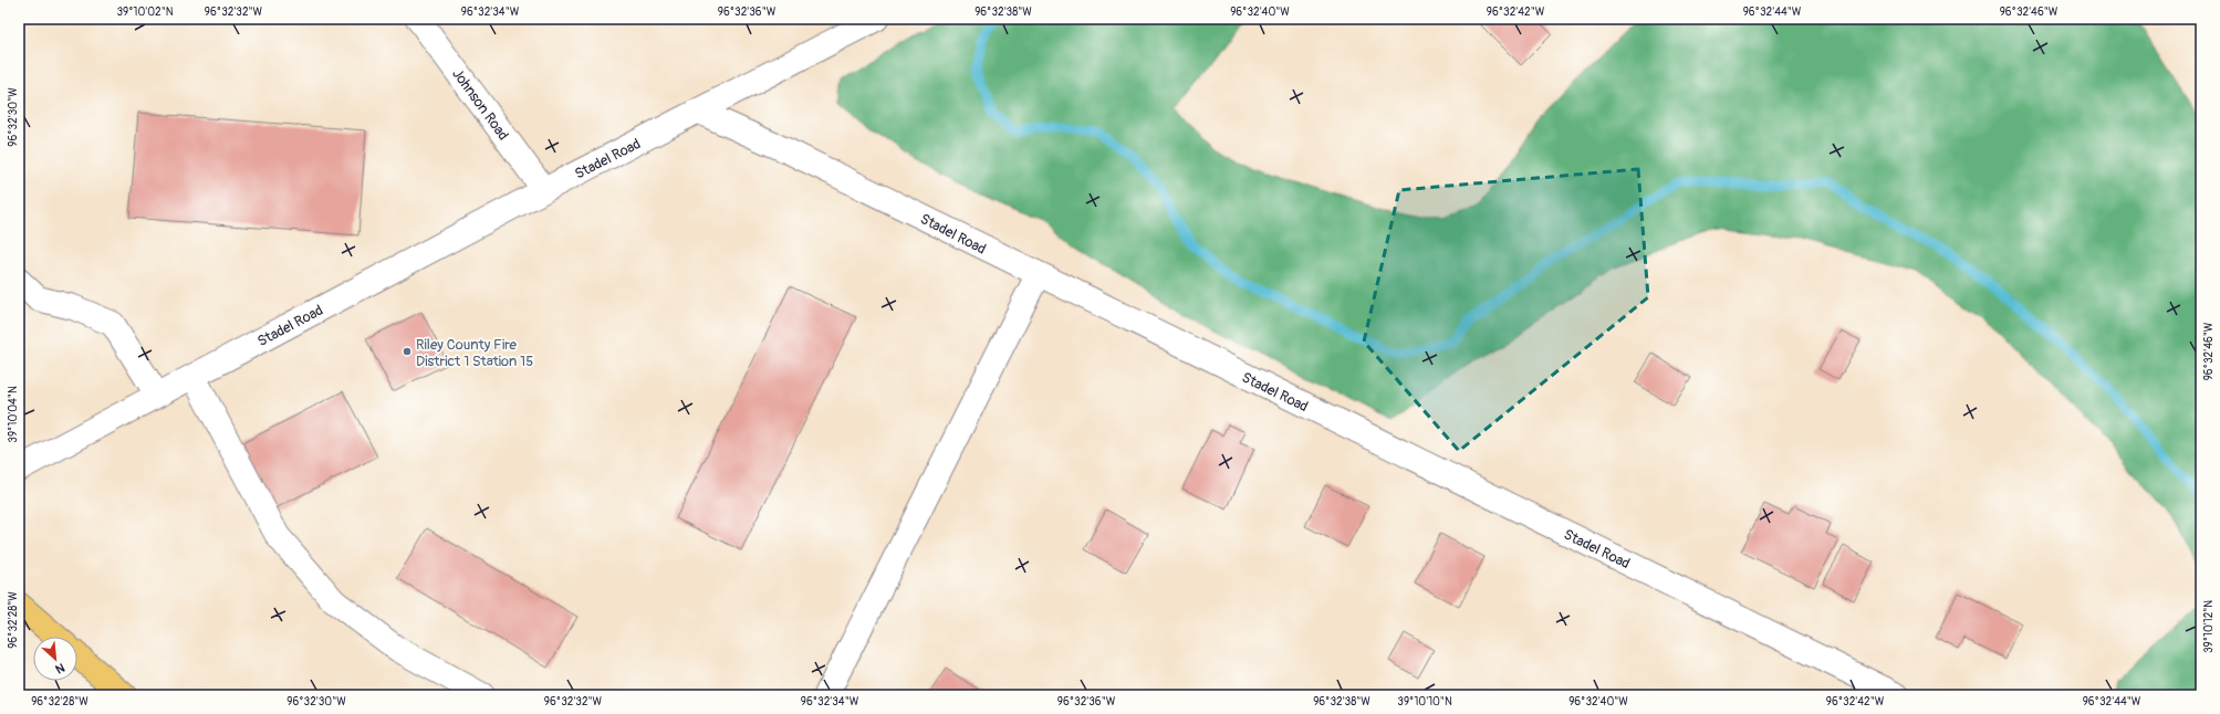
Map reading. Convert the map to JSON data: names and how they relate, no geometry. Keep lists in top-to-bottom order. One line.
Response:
{"streets":{"street":["Johnson Road","Stadel Road"]},"crossings":[["Johnson Road","Stadel Road"]],"places":["Riley County Fire District 1 Station 15"],"north":"bottom right","coordinates":["39°10'02\"N","96°32'32\"W","96°32'34\"W","96°32'36\"W","96°32'38\"W","96°32'40\"W","96°32'42\"W","96°32'44\"W","96°32'46\"W","96°32'30\"W","39°10'04\"N","96°32'28\"W","39°10'12\"N","39°10'10\"N"]}
